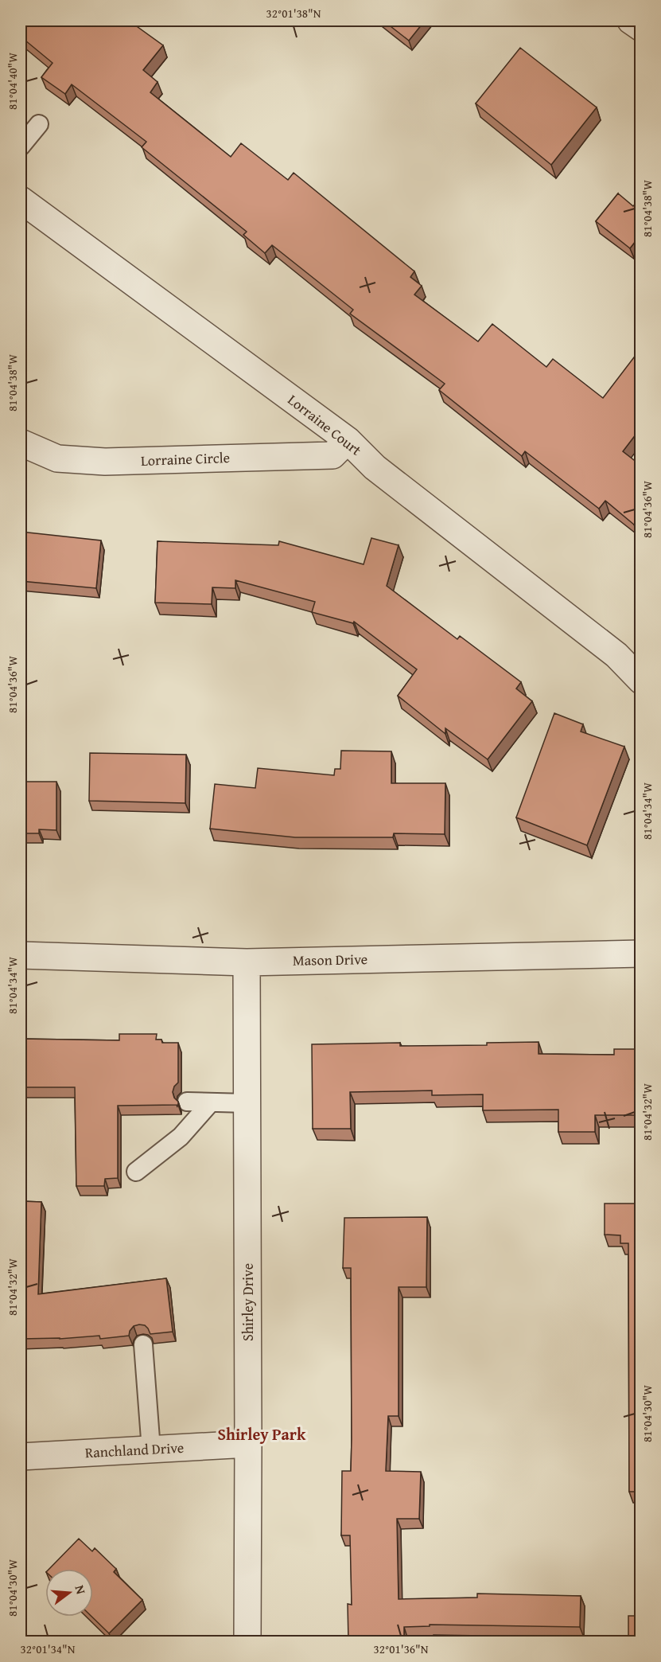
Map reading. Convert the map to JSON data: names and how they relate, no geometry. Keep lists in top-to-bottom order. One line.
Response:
{"streets":{"street":["Lorraine Court","Lorraine Circle","Mason Drive","Shirley Drive","Ranchland Drive"]},"crossings":[["Lorraine Court","Lorraine Circle"],["Mason Drive","Shirley Drive"],["Shirley Drive","Ranchland Drive"]],"districts":["Shirley Park"],"north":"right","coordinates":["32°01'38\"N","81°04'40\"W","81°04'38\"W","81°04'36\"W","81°04'34\"W","81°04'32\"W","81°04'30\"W","32°01'34\"N","32°01'36\"N"]}
